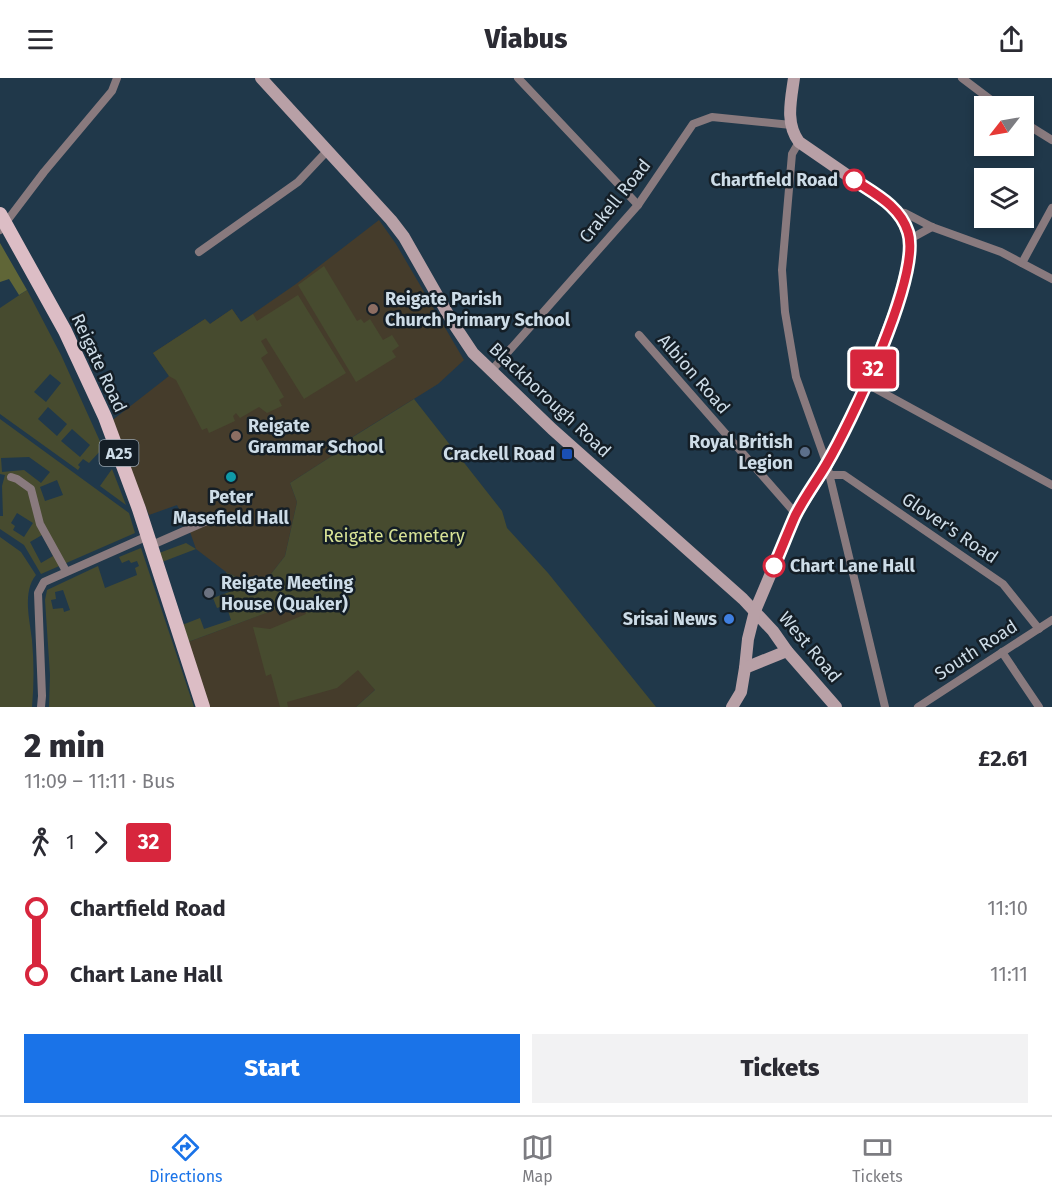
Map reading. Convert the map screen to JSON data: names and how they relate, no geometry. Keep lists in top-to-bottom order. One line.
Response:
{"streets":{"main road":["Reigate Road","Blackborough Road","A25","West Road"],"street":["Crakell Road","Albion Road","Glover's Road","South Road"]},"crossings":[["Crakell Road","Blackborough Road"],["Blackborough Road","West Road"],["Glover's Road","South Road"]],"parks":["Reigate Cemetery"],"places":{"other":["Chartfield Road","Reigate Parish Church Primary School","Reigate Grammar School","Royal British Legion","Peter Masefield Hall","Chart Lane Hall","Reigate Meeting House (Quaker)","Srisai News"],"transit":["Crackell Road"]},"lines":["bus line 32"],"north":"bottom left","page":{"header":"Viabus","on_map":"32","heading":["2 min","11:09 – 11:11 · Bus","£2.61"],"legs":["1","32"],"list":[{"name":"Chartfield Road","value":"11:10"},{"name":"Chart Lane Hall","value":"11:11"}],"buttons":["Start","Tickets"],"tabs":["Directions","Map","Tickets"]}}
